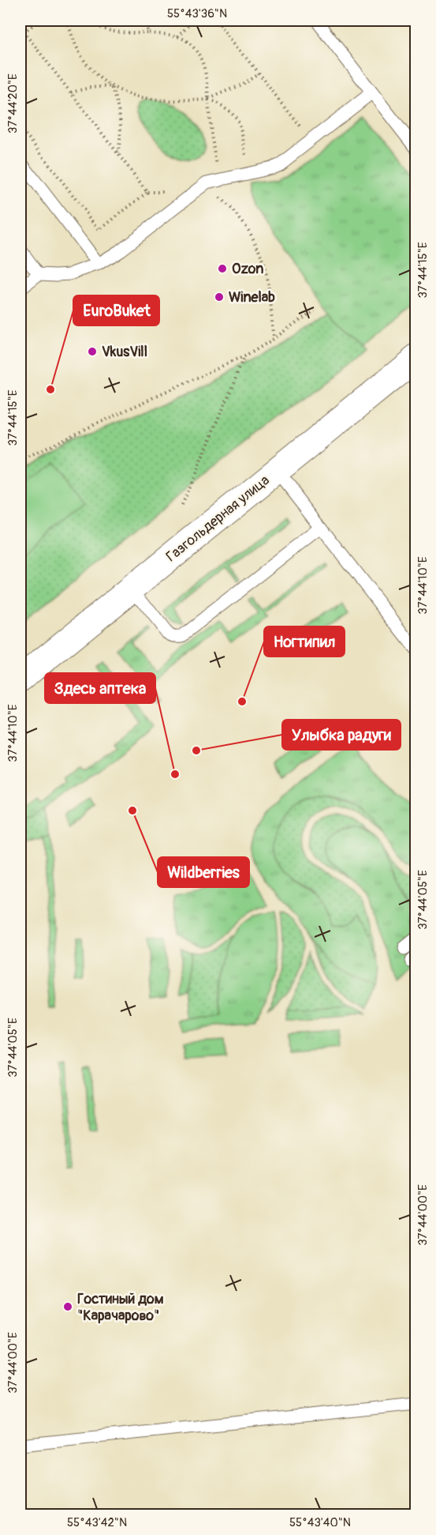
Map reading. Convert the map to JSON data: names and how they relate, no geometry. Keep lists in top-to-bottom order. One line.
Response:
{"streets":{"street":["Газгольдерная улица"]},"places":["Ozon","Winelab","VkusVill","EuroBuket","Ногтипил","Улыбка радуги","Здесь аптека","Wildberries","Гостиный дом \"Карачарово\""],"coordinates":["55°43'36\"N","37°44'20\"E","37°44'15\"E","37°44'10\"E","37°44'05\"E","37°44'00\"E","55°43'42\"N","55°43'40\"N"]}
